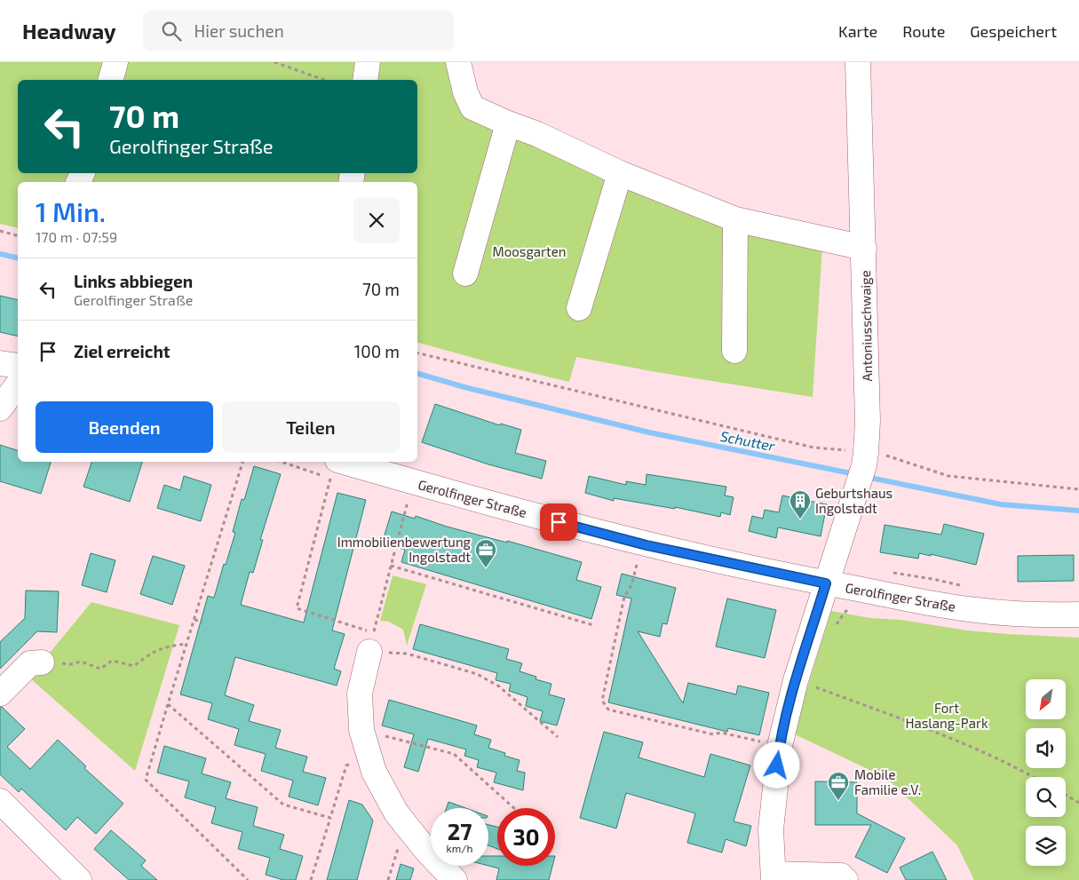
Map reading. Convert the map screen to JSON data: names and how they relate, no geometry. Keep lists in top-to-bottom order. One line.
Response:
{"streets":{"street":["Antoniusschwaige","Gerolfinger Straße"]},"crossings":[["Antoniusschwaige","Gerolfinger Straße"]],"water":["Schutter"],"parks":["Moosgarten","Fort Haslang-Park"],"places":{"building":["Geburtshaus Ingolstadt"],"office":["Immobilienbewertung Ingolstadt","Mobile Familie e.V."]},"north":"bottom left","page":{"header":"Headway","search":"Hier suchen","nav":["Karte","Route","Gespeichert"],"turn":["70 m","Gerolfinger Straße"],"heading":["1 Min.","170 m · 07:59"],"list":[{"name":"Links abbiegen","note":"Gerolfinger Straße","value":"70 m"},{"name":"Ziel erreicht","value":"100 m"}],"buttons":["Beenden","Teilen"],"speed":"27 km/h","limit":"30"}}
